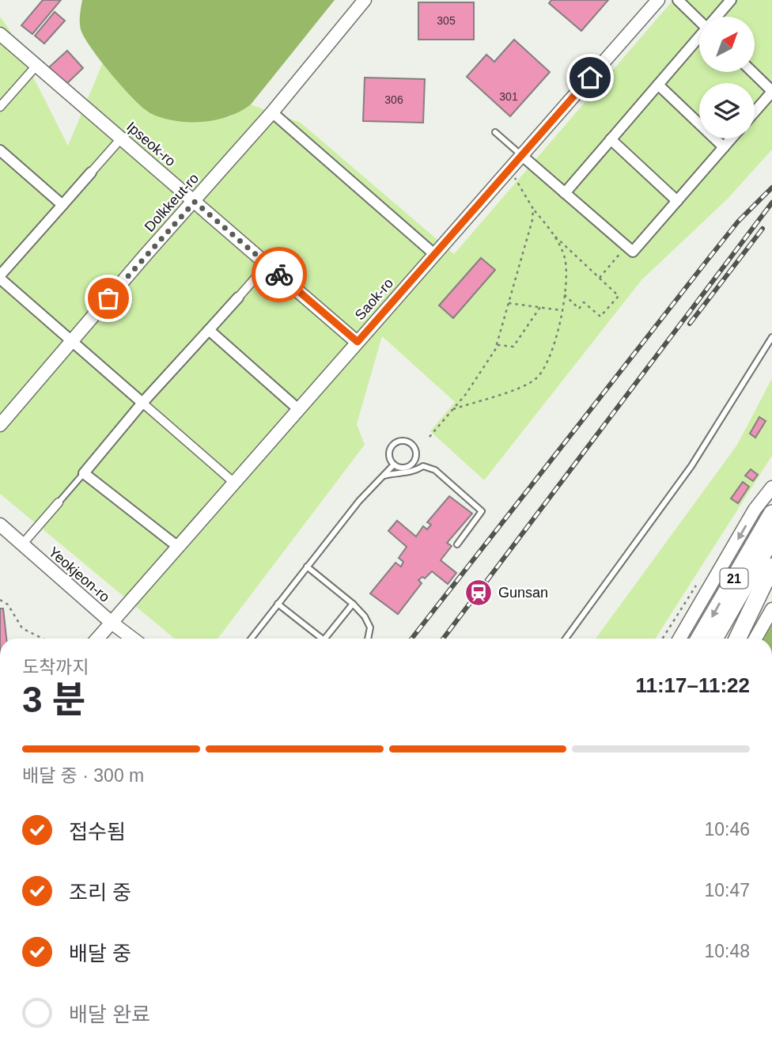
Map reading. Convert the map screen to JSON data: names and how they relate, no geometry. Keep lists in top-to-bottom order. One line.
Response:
{"streets":{"highway":["21"],"street":["Ipseok-ro","Dolkkeut-ro","Saok-ro","Yeokjeon-ro"]},"crossings":[["Ipseok-ro","Dolkkeut-ro"],["Ipseok-ro","Saok-ro"],["Saok-ro","Yeokjeon-ro"]],"places":{"station":["Gunsan"]},"house_numbers":["305","301","306"],"north":"top right","page":{"heading":["3 분","도착까지","11:17–11:22"],"bar":"배달 중 · 300 m","list":[["접수됨","10:46"],["조리 중","10:47"],["배달 중","10:48"],"배달 완료"]}}
